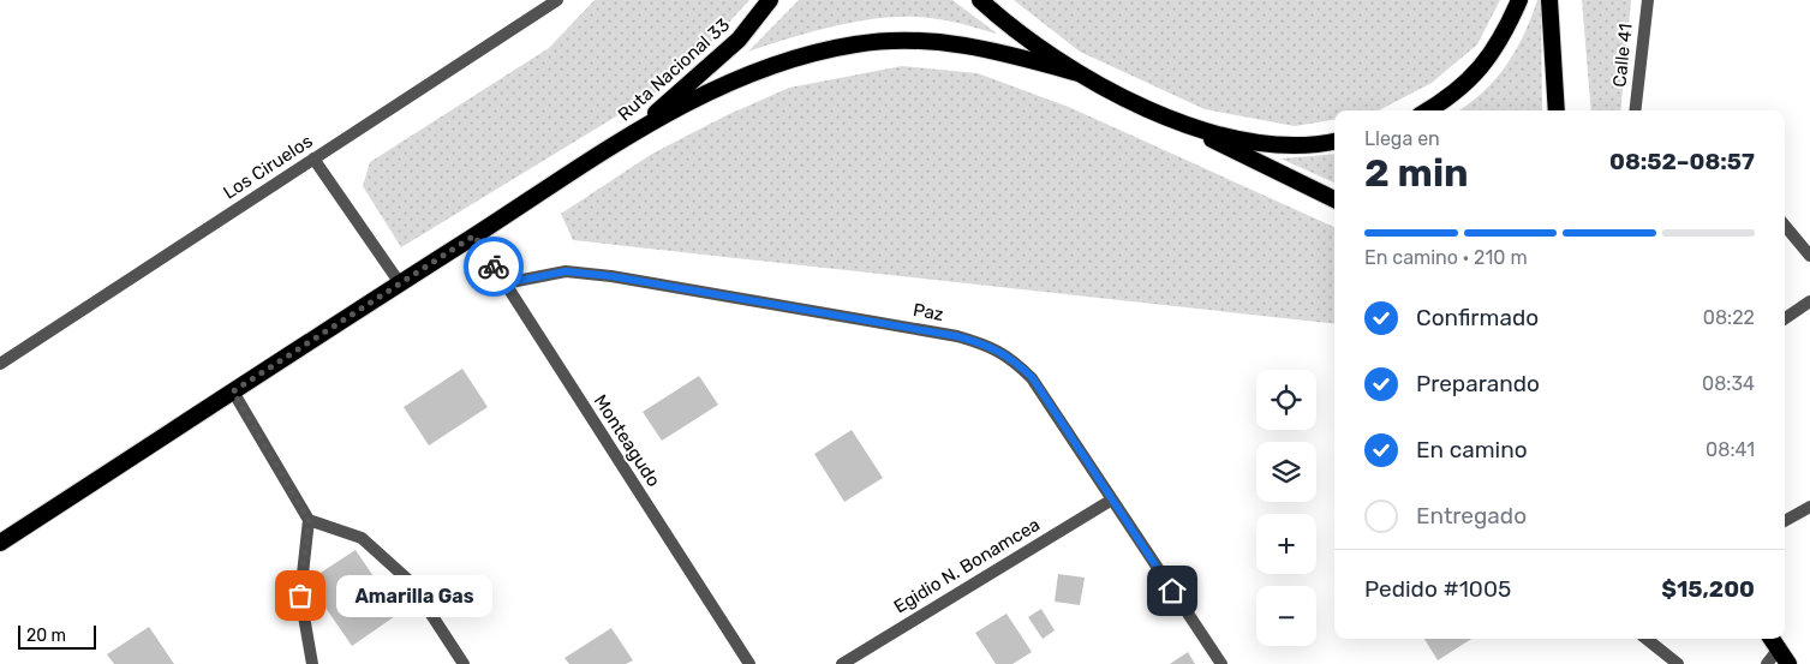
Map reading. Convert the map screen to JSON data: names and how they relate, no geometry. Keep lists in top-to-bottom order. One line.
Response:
{"streets":{"highway":["Ruta Nacional 33"],"street":["Calle 41","Los Ciruelos","Paz","Monteagudo","Egidio N. Bonamcea"]},"crossings":[["Paz","Monteagudo"],["Paz","Egidio N. Bonamcea"]],"places":["Amarilla Gas"],"scale_bar":"20 m","page":{"heading":["2 min","Llega en","08:52–08:57"],"panel":["Pedido #1005","$15,200"],"bar":"En camino · 210 m","list":[["Confirmado","08:22"],["Preparando","08:34"],["En camino","08:41"],"Entregado"],"map_buttons":["+","−"],"bubble":"Amarilla Gas","scale":"20 m"}}
